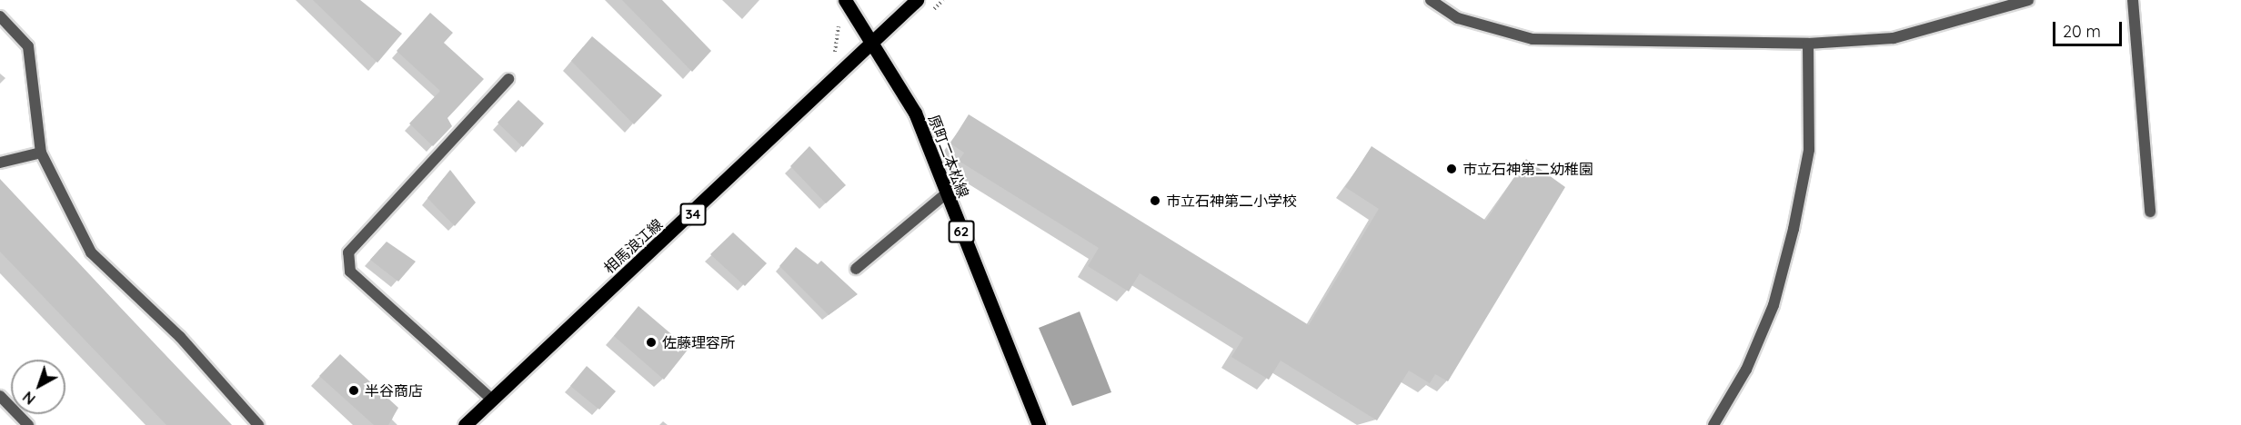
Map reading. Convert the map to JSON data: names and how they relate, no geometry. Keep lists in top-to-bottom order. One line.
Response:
{"streets":{"main road":["原町二本松線","34","62","相馬浪江線"]},"crossings":[["原町二本松線","相馬浪江線"]],"places":["市立石神第二幼稚園","市立石神第二小学校","佐藤理容所","半谷商店"],"scale_bar":"20 m","north":"bottom left"}
